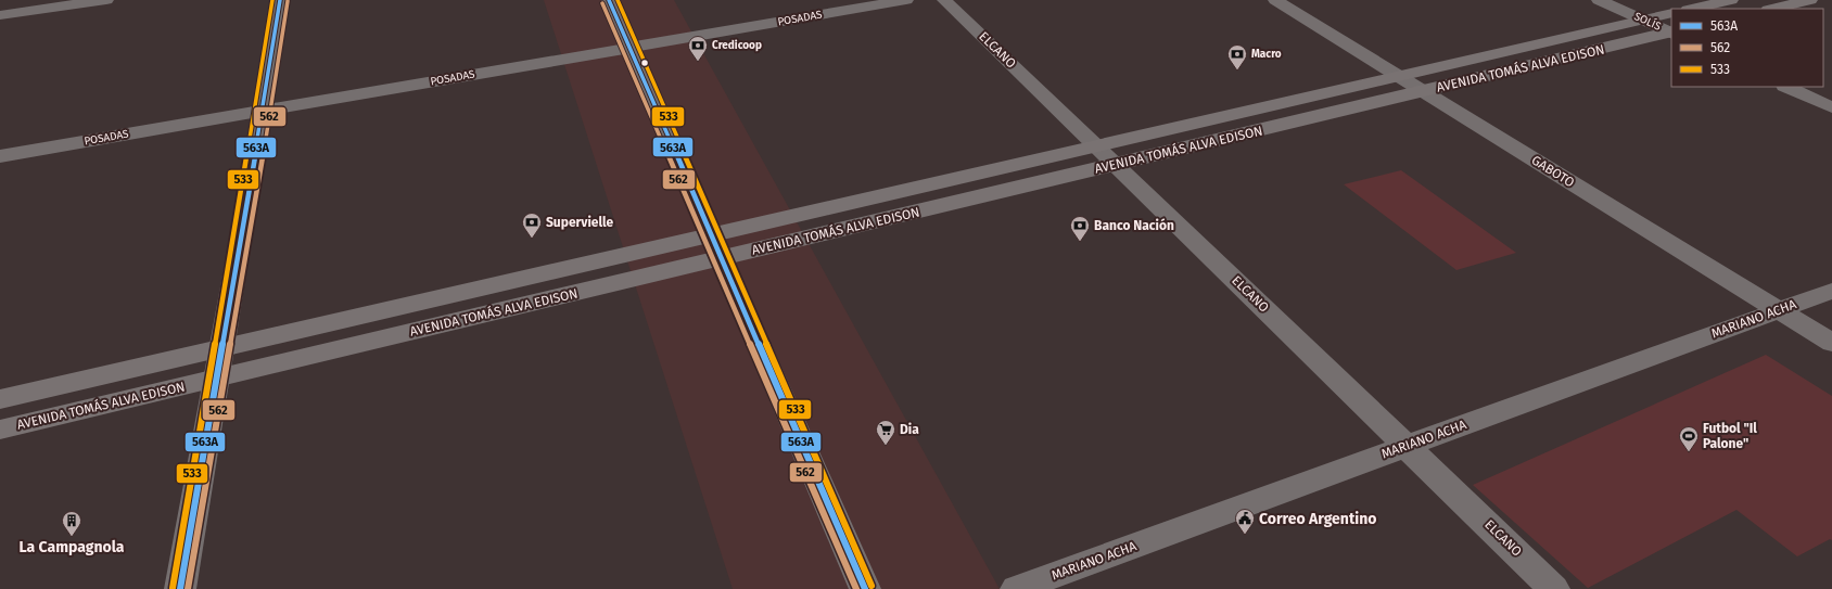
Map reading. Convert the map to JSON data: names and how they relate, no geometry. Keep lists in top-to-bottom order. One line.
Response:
{"streets":{"main road":["AVENIDA TOMÁS ALVA EDISON"],"street":["POSADAS","SOLÍS","ELCANO","GABOTO","MARIANO ACHA"]},"crossings":[["SOLÍS","AVENIDA TOMÁS ALVA EDISON"],["ELCANO","AVENIDA TOMÁS ALVA EDISON"],["ELCANO","MARIANO ACHA"],["AVENIDA TOMÁS ALVA EDISON","GABOTO"],["GABOTO","MARIANO ACHA"]],"places":{"bank":["Credicoop","Macro","Supervielle","Banco Nación"],"supermarket":["Dia"],"sports":["Futbol \"Il Palone\""],"public building":["Correo Argentino"],"building":["La Campagnola"]},"lines":["transit line 563A","transit line 533","transit line 562"],"legend":["563A","562","533"]}
